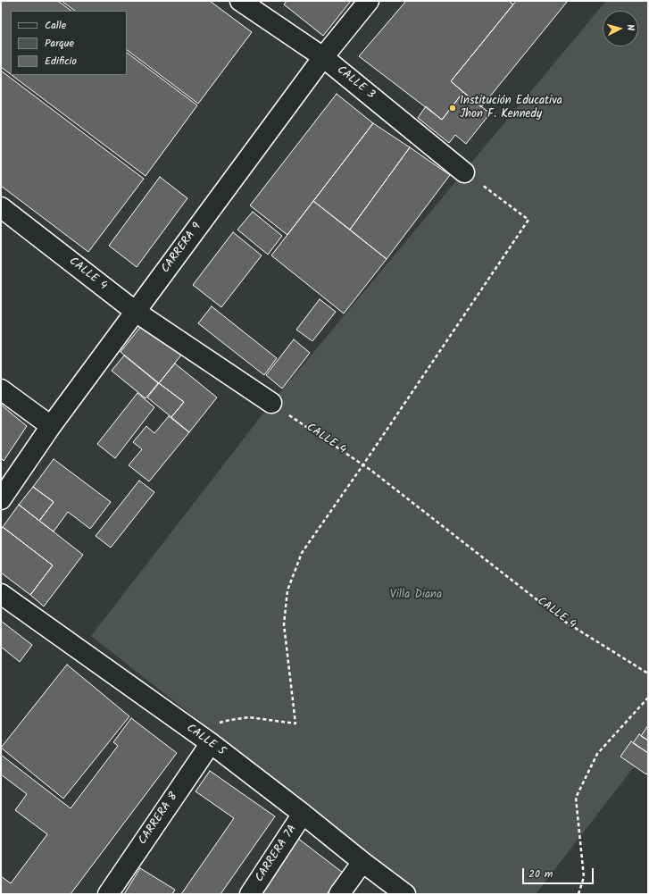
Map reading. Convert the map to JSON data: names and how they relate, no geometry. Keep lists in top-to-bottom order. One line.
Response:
{"streets":{"street":["CALLE 3","CARRERA 9","CALLE 4","CALLE 5","CARRERA 8","CARRERA 7A"]},"crossings":[["CALLE 3","CARRERA 9"],["CARRERA 9","CALLE 4"],["CALLE 5","CARRERA 8"],["CALLE 5","CARRERA 7A"]],"parks":["Villa Diana"],"places":["Institución Educativa Jhon F. Kennedy"],"legend":["Calle","Parque","Edificio"],"scale_bar":"20 m","north":"right"}
